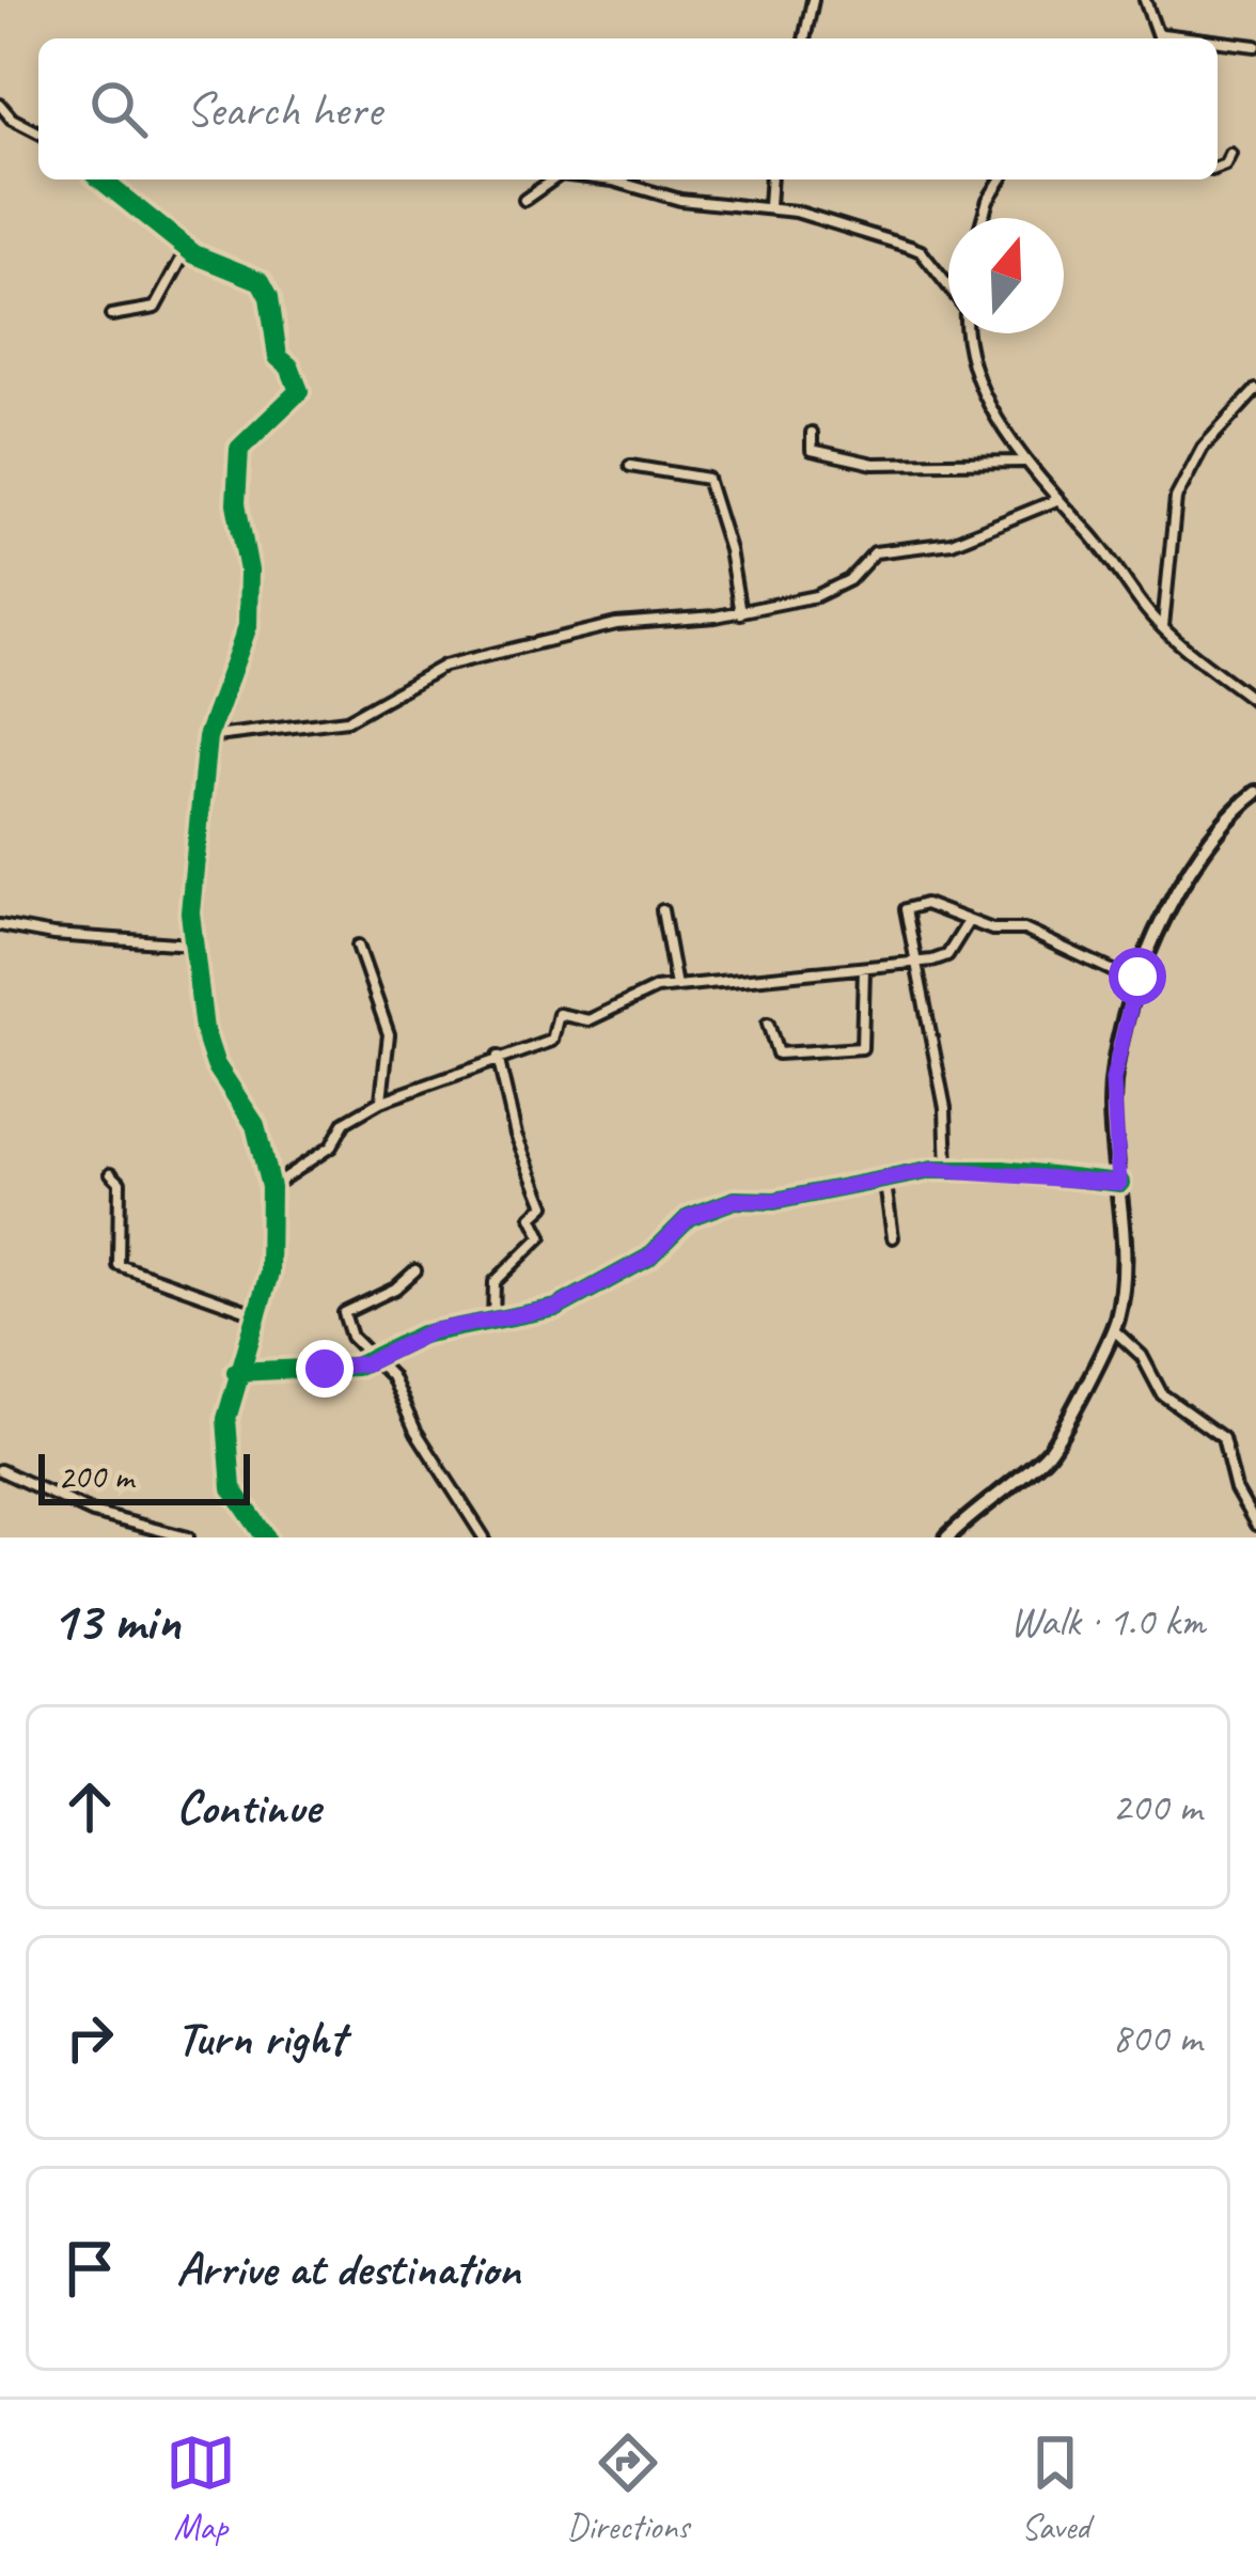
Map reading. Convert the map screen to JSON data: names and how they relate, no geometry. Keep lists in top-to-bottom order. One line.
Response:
{"scale_bar":"200 m","north":"top","page":{"search":"Search here","scale":"200 m","heading":["13 min","Walk · 1.0 km"],"list":[["Continue","200 m"],["Turn right","800 m"],"Arrive at destination"],"nav":["Map","Directions","Saved"]}}
